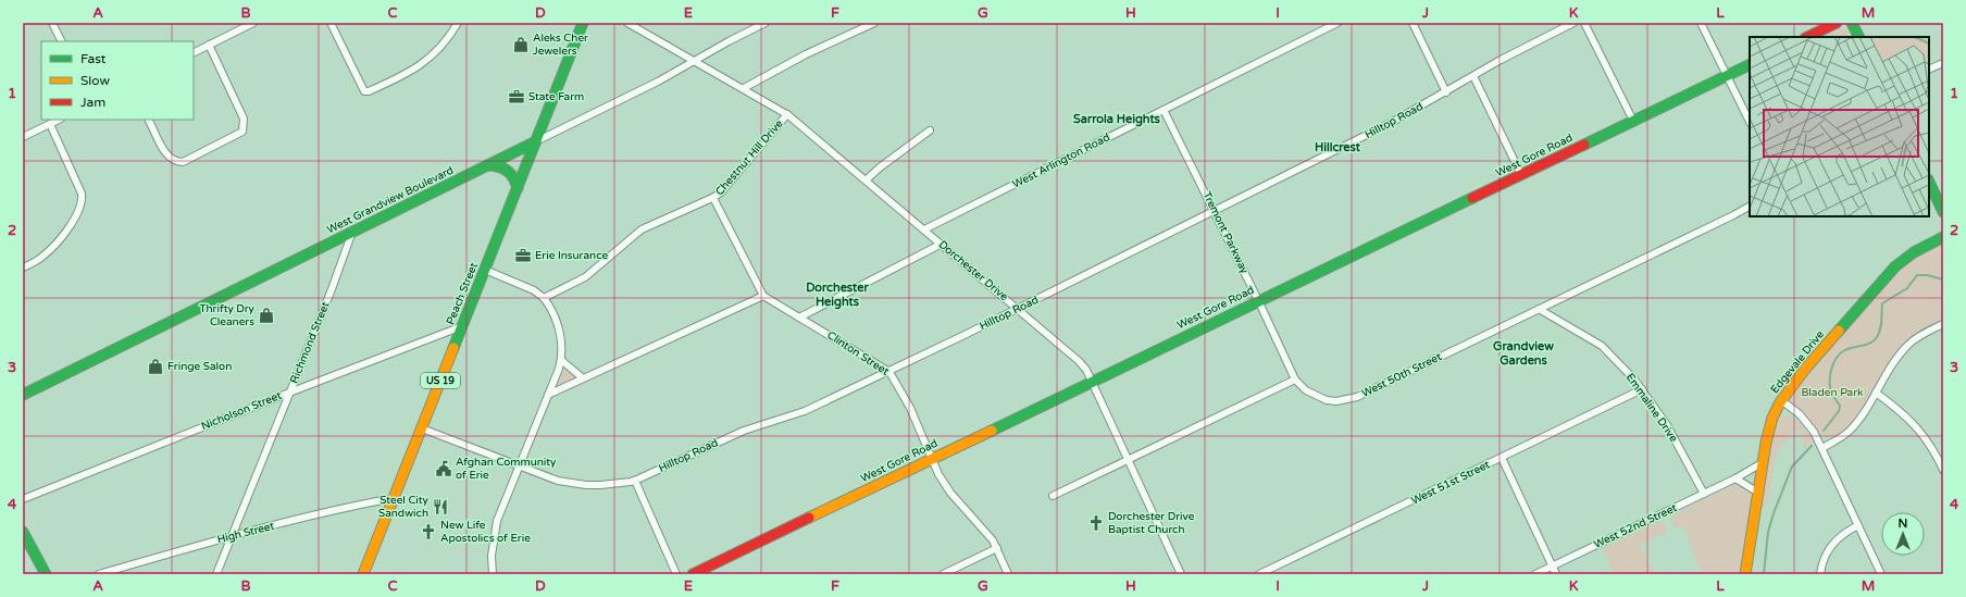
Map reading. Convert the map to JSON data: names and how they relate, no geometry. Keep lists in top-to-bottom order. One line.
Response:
{"streets":{"street":["Hilltop Road","West Gore Road","Chestnut Hill Drive","West Arlington Road","West Grandview Boulevard","Tremont Parkway","Dorchester Drive","Peach Street","Richmond Street","Clinton Street","Edgevale Drive","West 50th Street","US 19","Emmaline Drive","Nicholson Street","West 51st Street","West 52nd Street","High Street"]},"crossings":[["Hilltop Road","Tremont Parkway"],["Hilltop Road","Dorchester Drive"],["Hilltop Road","Peach Street"],["Hilltop Road","Clinton Street"],["West Gore Road","Tremont Parkway"],["West Gore Road","Dorchester Drive"],["West Gore Road","Clinton Street"],["Chestnut Hill Drive","Dorchester Drive"],["West Arlington Road","Tremont Parkway"],["West Arlington Road","Dorchester Drive"],["West Grandview Boulevard","Dorchester Drive"],["West Grandview Boulevard","Peach Street"],["West Grandview Boulevard","Richmond Street"],["Tremont Parkway","West 50th Street"],["Peach Street","Nicholson Street"],["Peach Street","High Street"],["Richmond Street","Nicholson Street"],["Richmond Street","High Street"],["Edgevale Drive","West 52nd Street"],["West 50th Street","Emmaline Drive"],["Emmaline Drive","West 51st Street"],["Emmaline Drive","West 52nd Street"]],"districts":["Sarrola Heights","Hillcrest","Dorchester Heights","Grandview Gardens"],"parks":["Bladen Park"],"places":{"shop":["Aleks Cher Jewelers","Thrifty Dry Cleaners","Fringe Salon"],"office":["State Farm","Erie Insurance"],"public building":["Afghan Community of Erie"],"restaurant":["Steel City Sandwich"],"church":["Dorchester Drive Baptist Church","New Life Apostolics of Erie"]},"legend":["Fast","Slow","Jam"],"north":"top","grid":{"columns":["A","B","C","D","E","F","G","H","I","J","K","L","M"],"rows":["1","2","3","4"]}}
